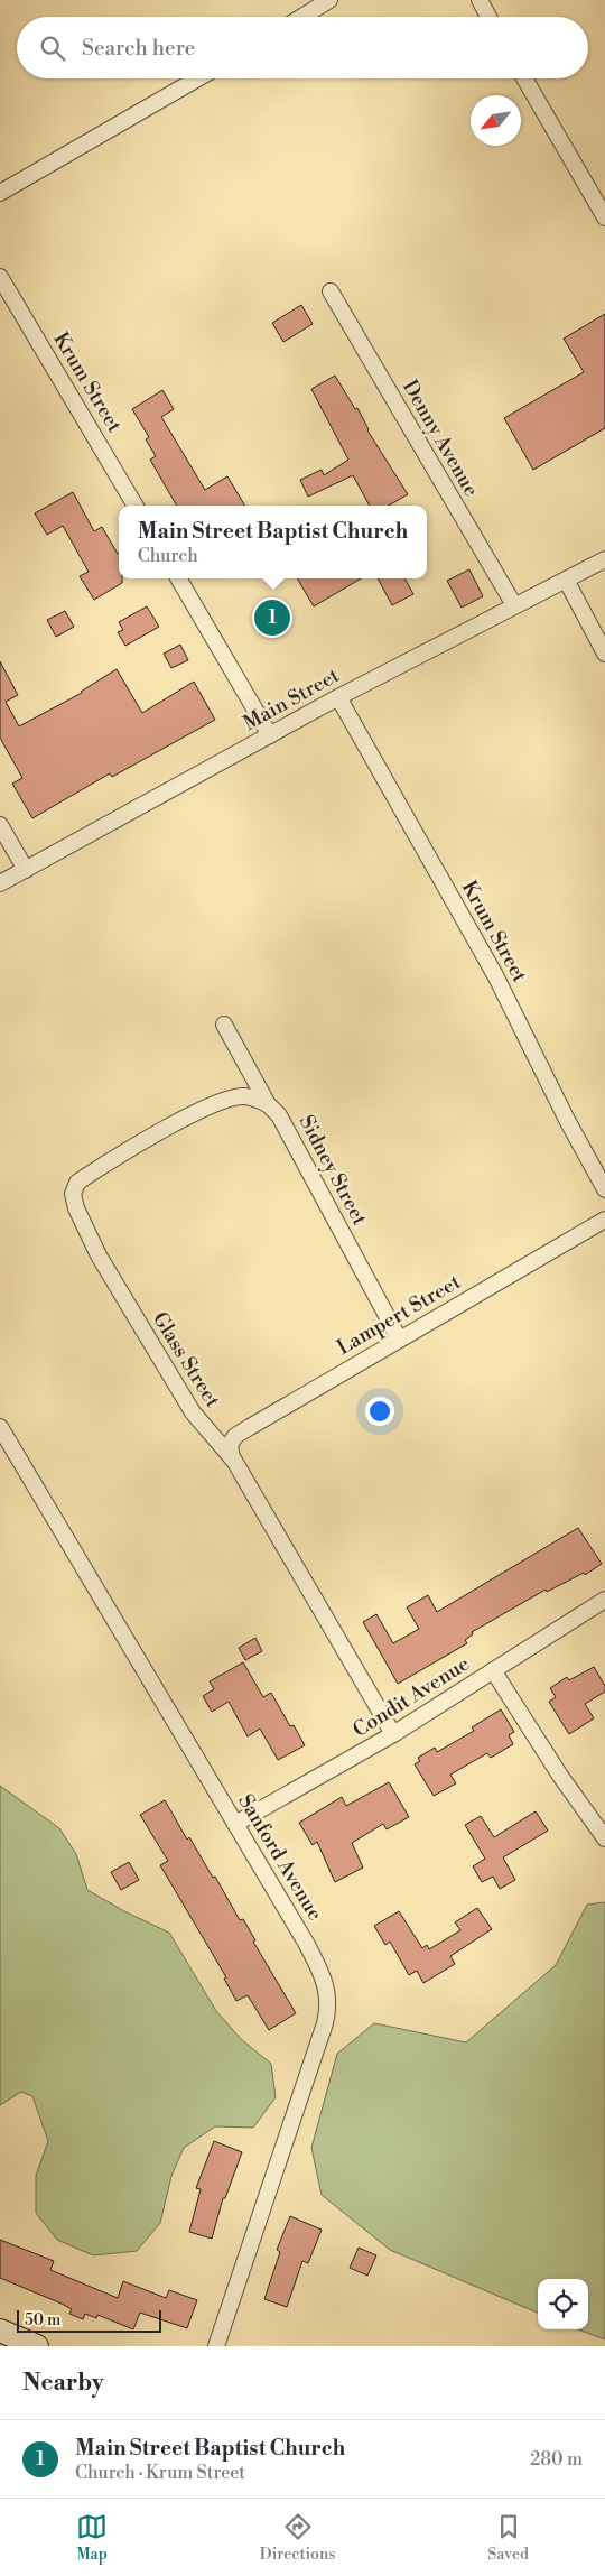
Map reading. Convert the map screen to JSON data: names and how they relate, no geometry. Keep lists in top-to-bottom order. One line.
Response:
{"streets":{"street":["Krum Street","Denny Avenue","Main Street","Sidney Street","Lampert Street","Glass Street","Condit Avenue","Sanford Avenue"]},"crossings":[["Krum Street","Main Street"],["Denny Avenue","Main Street"],["Sidney Street","Lampert Street"],["Sidney Street","Glass Street"],["Lampert Street","Glass Street"],["Glass Street","Condit Avenue"],["Condit Avenue","Sanford Avenue"]],"scale_bar":"50 m","north":"bottom left","page":{"search":"Search here","popup":["Main Street Baptist Church","Church"],"pins":"1","scale":"50 m","heading":"Nearby","list":[{"mark":"1","name":"Main Street Baptist Church","note":"Church · Krum Street","value":"280 m"}],"nav":["Map","Directions","Saved"]}}
